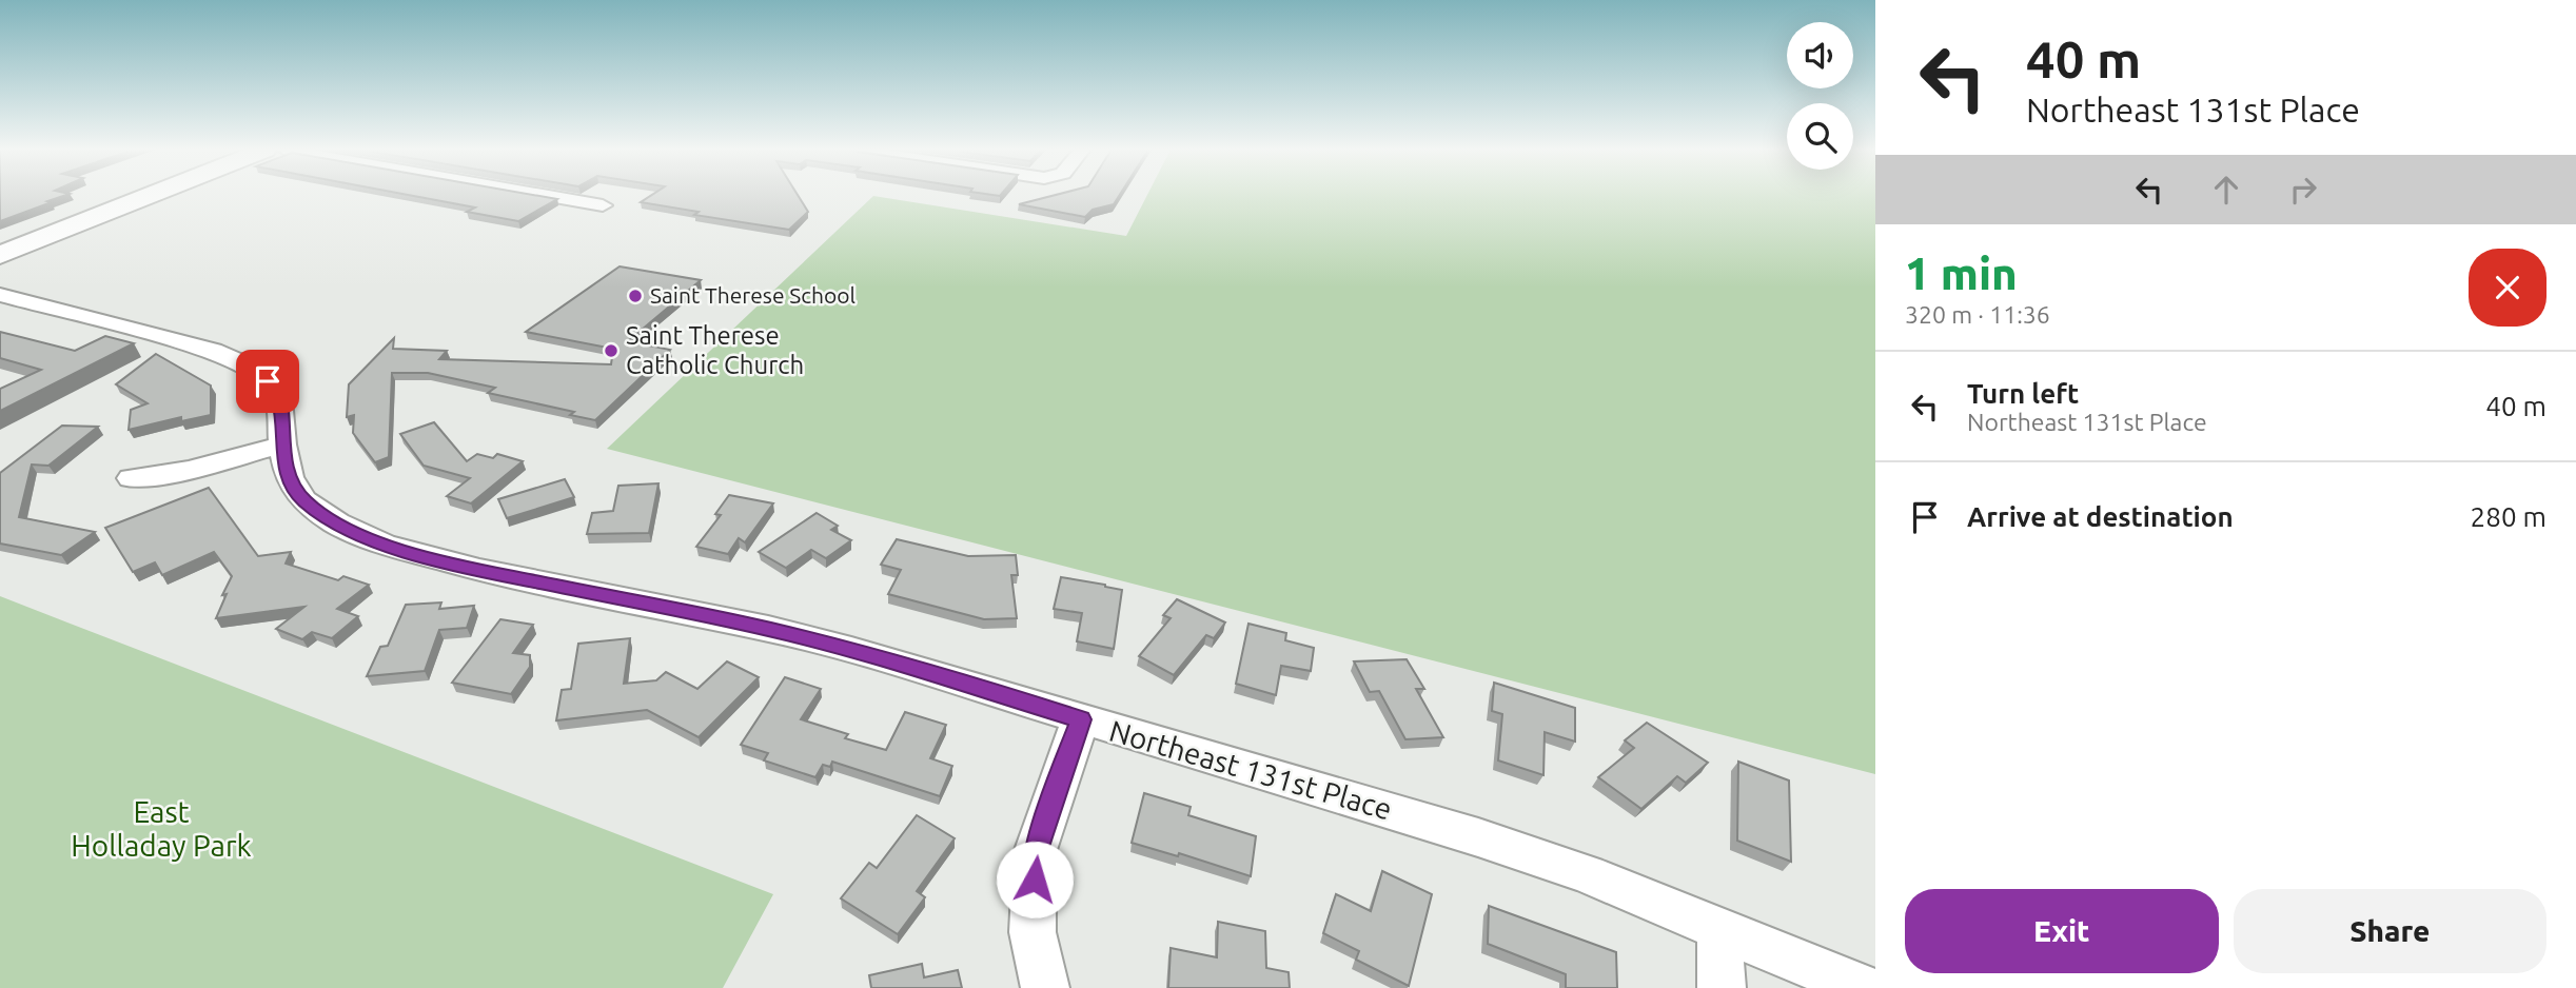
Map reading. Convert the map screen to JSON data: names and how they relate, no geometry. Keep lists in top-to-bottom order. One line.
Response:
{"streets":{"street":["Northeast 131st Place"]},"parks":["East Holladay Park"],"places":["Saint Therese School","Saint Therese Catholic Church"],"page":{"turn":["40 m","Northeast 131st Place"],"heading":["1 min","320 m · 11:36"],"list":[{"name":"Turn left","note":"Northeast 131st Place","value":"40 m"},{"name":"Arrive at destination","value":"280 m"}],"buttons":["Exit","Share"]}}
